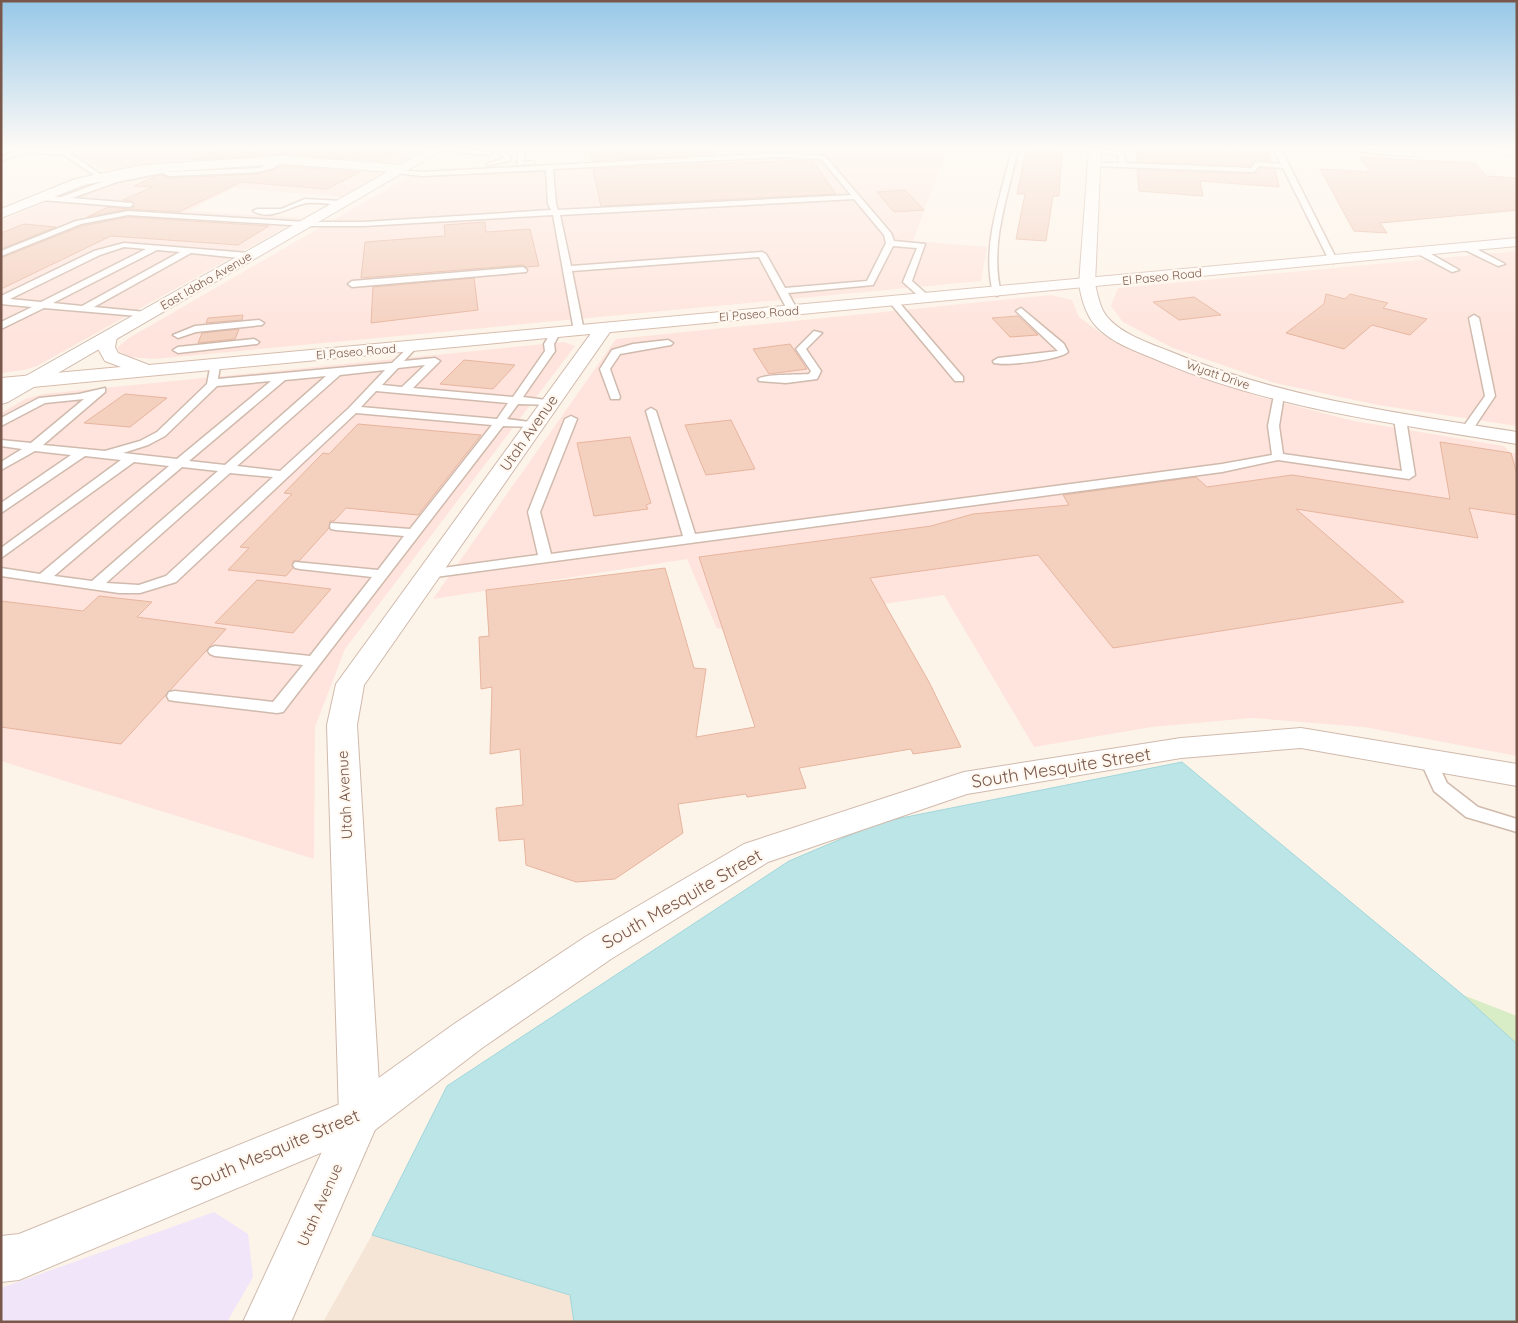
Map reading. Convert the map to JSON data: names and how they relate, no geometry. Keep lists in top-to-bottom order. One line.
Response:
{"streets":{"street":["El Paseo Road","East Idaho Avenue","Wyatt Drive","Utah Avenue","South Mesquite Street"]},"crossings":[["El Paseo Road","East Idaho Avenue"],["El Paseo Road","Wyatt Drive"],["El Paseo Road","Utah Avenue"],["Utah Avenue","South Mesquite Street"]]}
